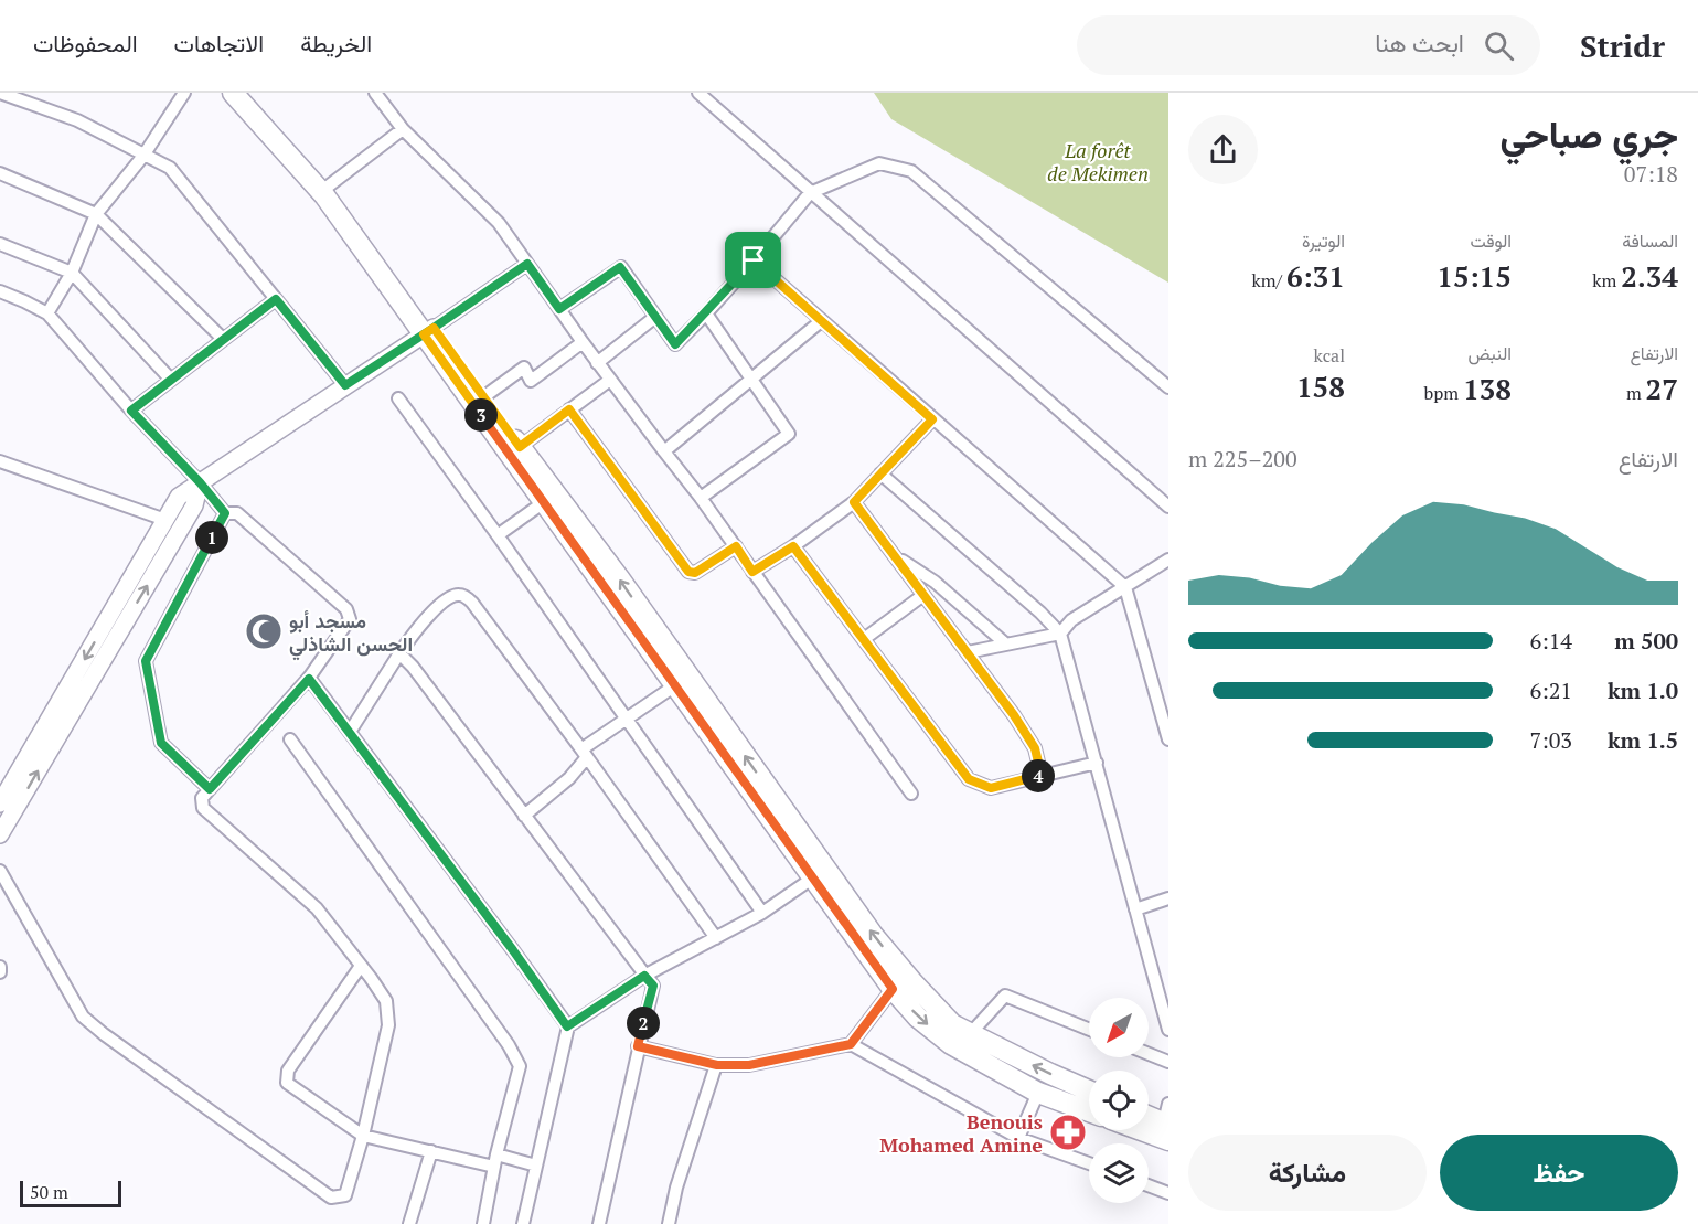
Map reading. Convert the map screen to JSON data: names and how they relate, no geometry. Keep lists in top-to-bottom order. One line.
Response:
{"parks":["La forêt de Mekimen"],"places":{"mosque":["مسجد أبو الحسن الشاذلي"],"pharmacy":["Benouis Mohamed Amine"]},"scale_bar":"50 m","north":"bottom left","page":{"header":"Stridr","search":"ابحث هنا","nav":["الخريطة","الاتجاهات","المحفوظات"],"heading":["جري صباحي","07:18"],"stats":[["المسافة","2.34 km"],["الوقت","15:15"],["الوتيرة","6:31 /km"],["الارتفاع","27 m"],["النبض","138 bpm"],["kcal","158"]],"pins":["3","1","4","2"],"chart":["الارتفاع","200–225 m"],"list":[{"name":"500 m","note":"6:14"},{"name":"1.0 km","note":"6:21"},{"name":"1.5 km","note":"7:03"}],"buttons":["حفظ","مشاركة"],"scale":"50 m"}}
